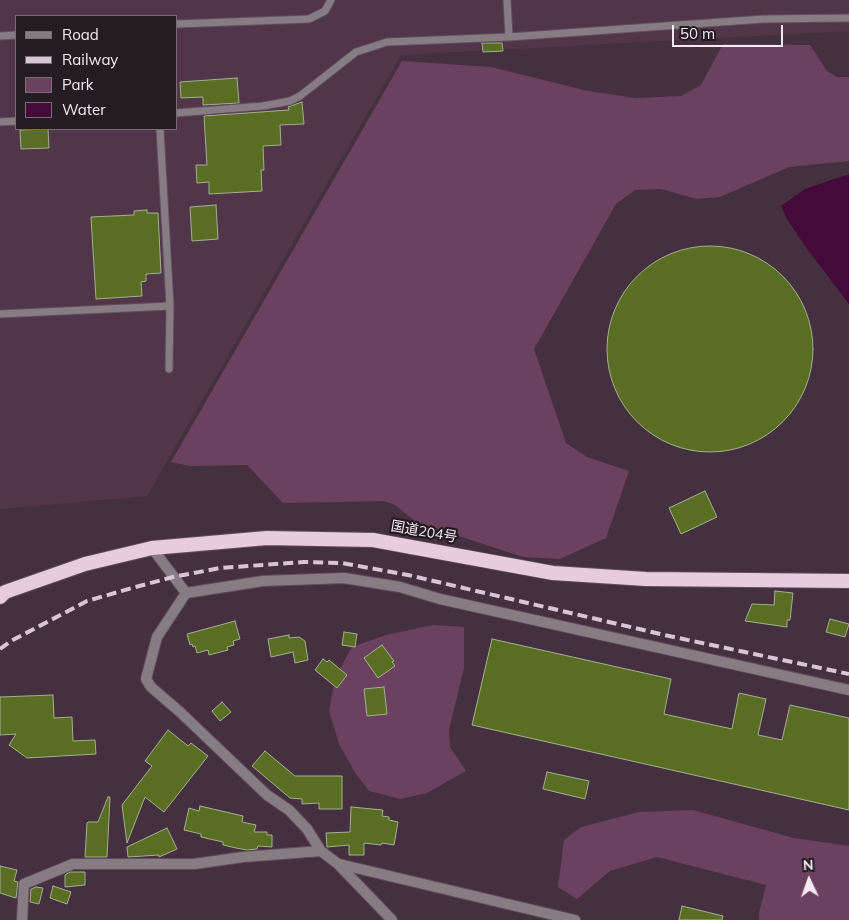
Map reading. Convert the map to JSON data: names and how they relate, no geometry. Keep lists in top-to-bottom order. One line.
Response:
{"streets":{"highway":["国道204号"]},"legend":["Road","Railway","Park","Water"],"scale_bar":"50 m","north":"top"}
